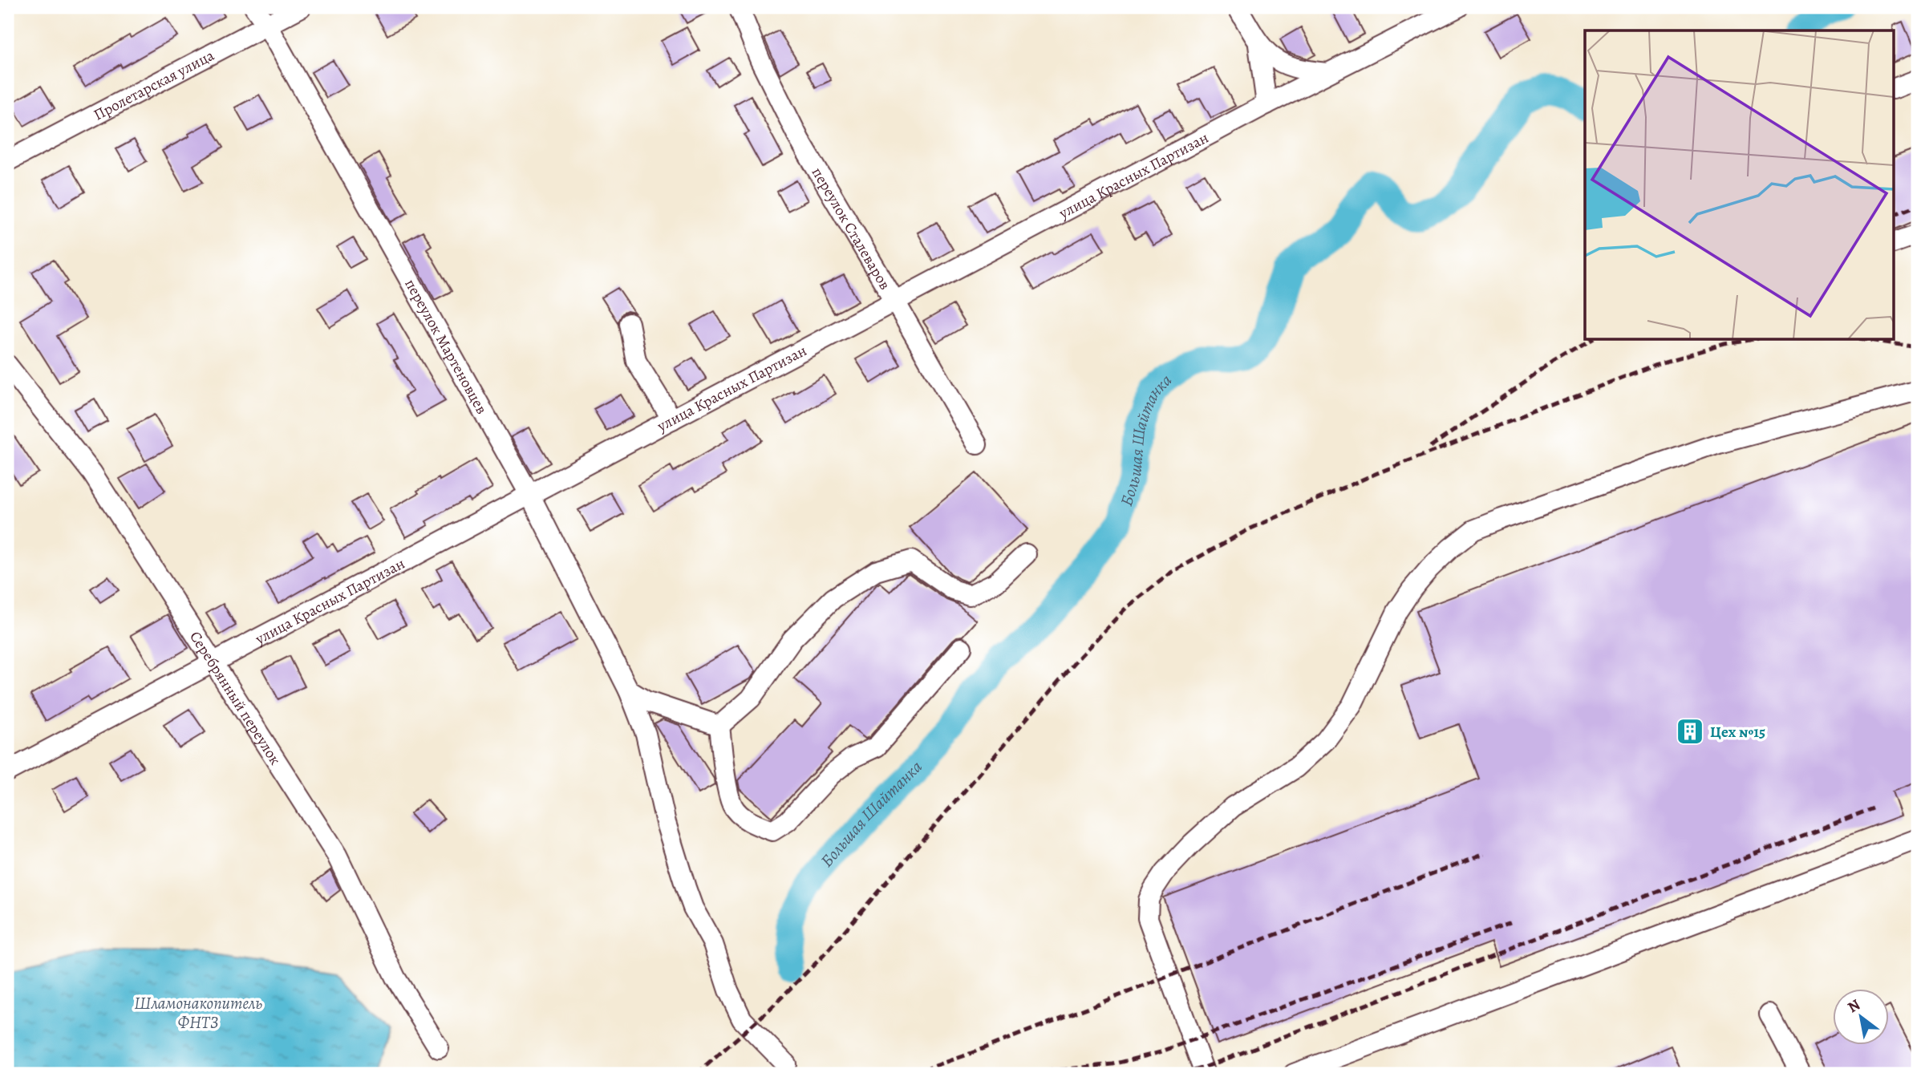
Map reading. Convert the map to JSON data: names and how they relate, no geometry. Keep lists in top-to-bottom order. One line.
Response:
{"streets":{"street":["Пролетарская улица","улица Красных Партизан","переулок Сталеваров","переулок Мартеновцев","Серебрянный переулок"]},"crossings":[["Пролетарская улица","переулок Мартеновцев"],["улица Красных Партизан","переулок Сталеваров"],["улица Красных Партизан","переулок Мартеновцев"],["улица Красных Партизан","Серебрянный переулок"]],"water":["Большая Шайтанка","Шламонакопитель ФНТЗ"],"places":{"building":["Цех №15"]},"north":"top left"}
